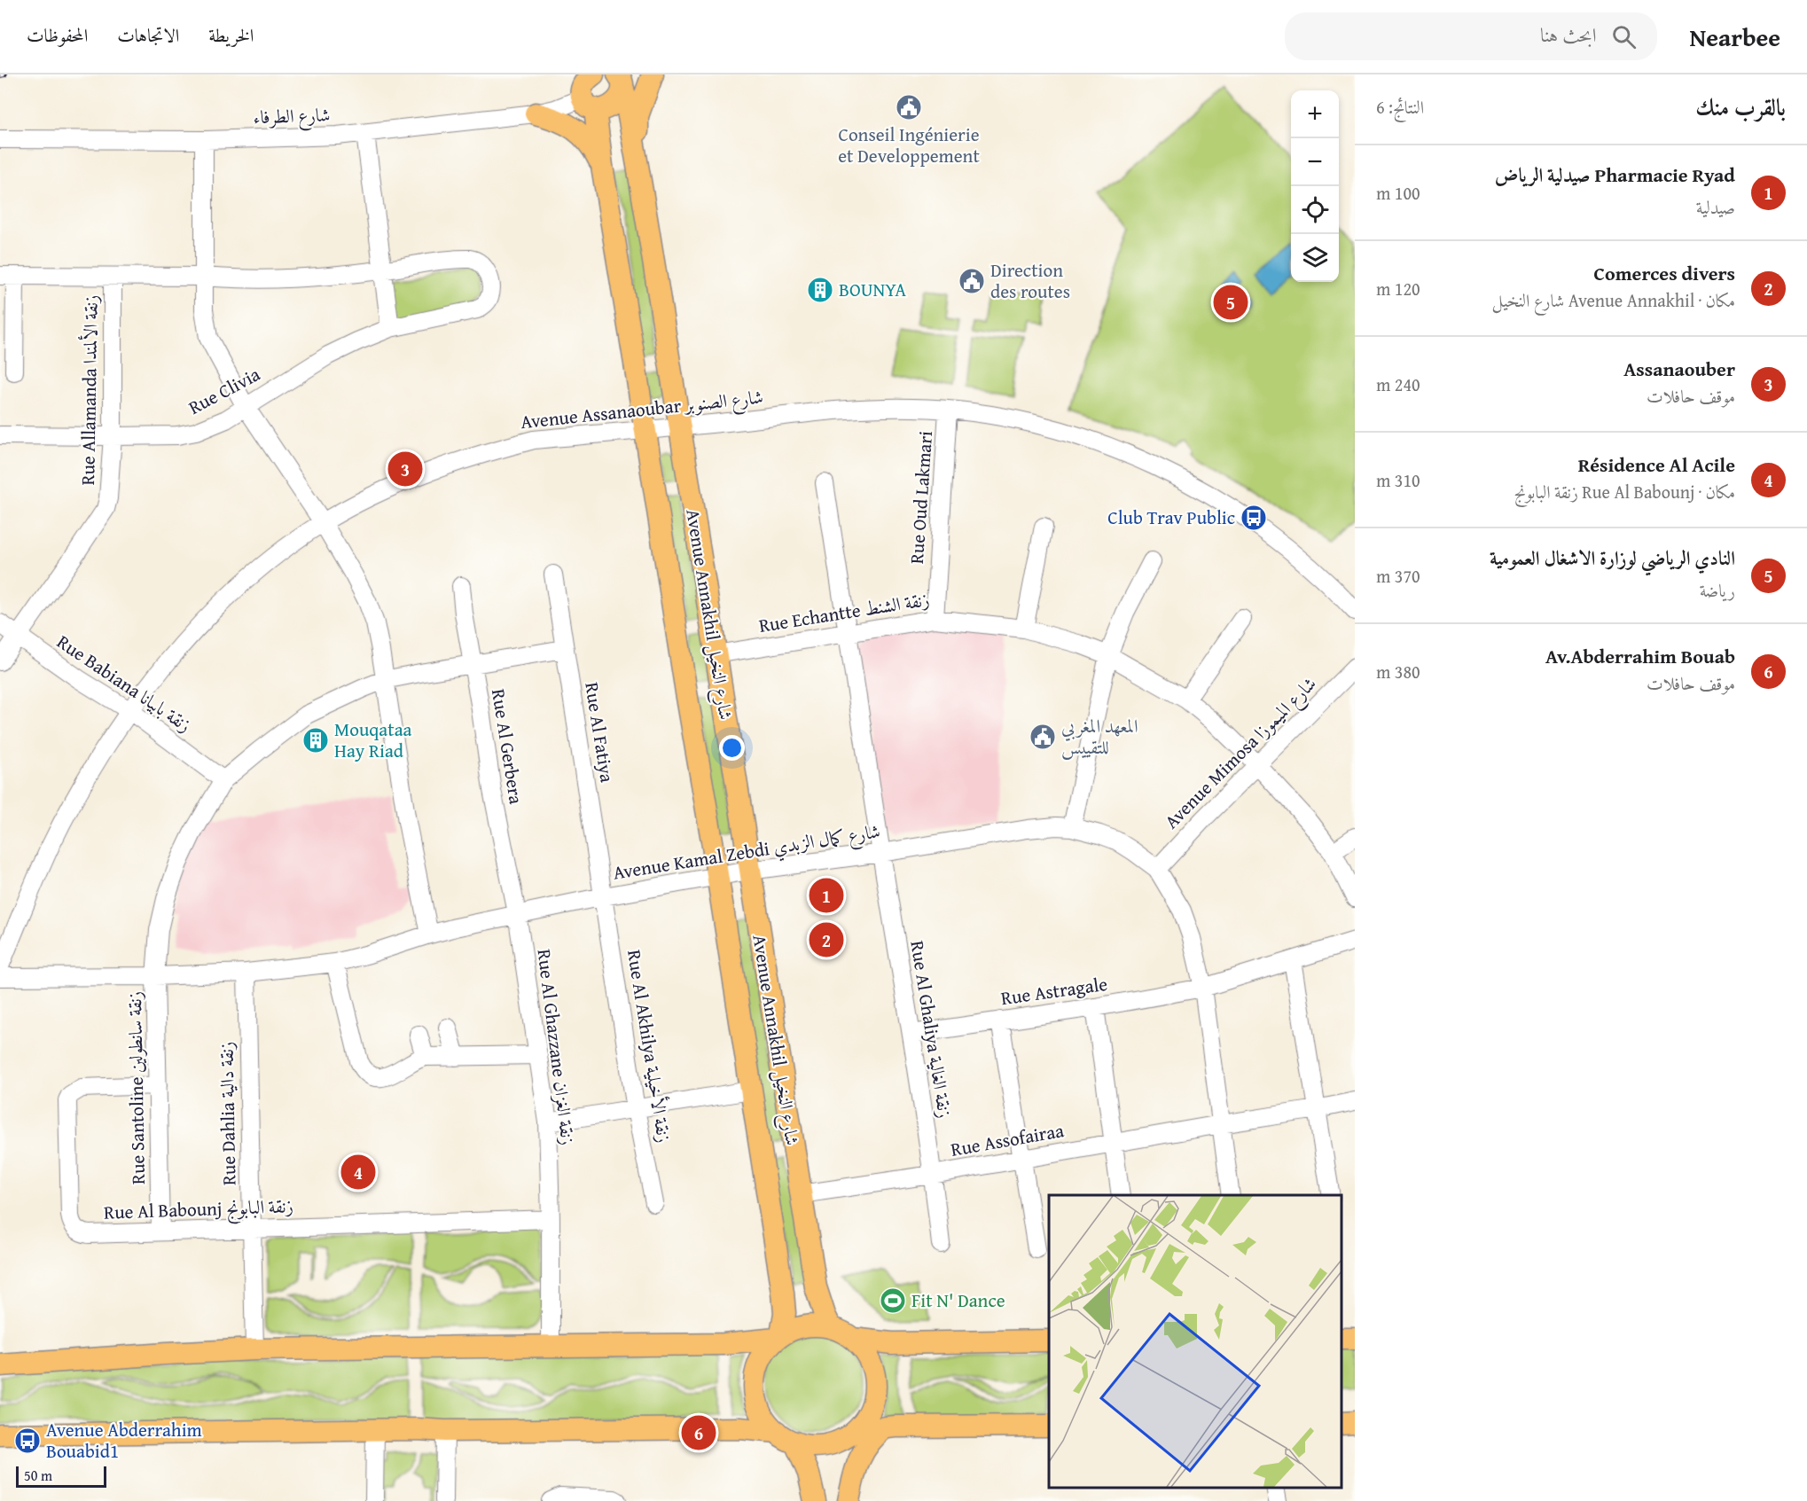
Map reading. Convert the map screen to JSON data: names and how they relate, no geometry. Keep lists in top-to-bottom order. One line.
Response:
{"streets":{"main road":["Avenue Annakhil شارع النخيل"],"street":["شارع الطرفاء","Rue Allamanda زنقة الألمندا","Rue Clivia","Avenue Assanaoubar شارع الصنوبر","Rue Oud Lakmari","Rue Echantte زنقة الشنط","Rue Babiana زنقة بابيانا","Rue Al Fatiya","Rue Al Gerbera","Avenue Mimosa شارع الميموزا","Avenue Kamal Zebdi شارع كمال الزبدي","Rue Astragale","Rue Al Ghaliya زنقة الغالية","Rue Al Akhilya زنقة الأخيلية","Rue Al Ghazzane زنقة الغزان","Rue Santoline زنقة سانطولين","Rue Dahlia زنقة دالية","Rue Assofairaa","Rue Al Babounj زنقة البابونج"]},"crossings":[["شارع الطرفاء","Avenue Annakhil شارع النخيل"],["Rue Allamanda زنقة الألمندا","Rue Clivia"],["Rue Allamanda زنقة الألمندا","Rue Babiana زنقة بابيانا"],["Avenue Assanaoubar شارع الصنوبر","Rue Oud Lakmari"],["Avenue Assanaoubar شارع الصنوبر","Avenue Annakhil شارع النخيل"],["Avenue Assanaoubar شارع الصنوبر","Rue Babiana زنقة بابيانا"],["Rue Oud Lakmari","Rue Echantte زنقة الشنط"],["Rue Echantte زنقة الشنط","Avenue Annakhil شارع النخيل"],["Rue Echantte زنقة الشنط","Avenue Mimosa شارع الميموزا"],["Rue Echantte زنقة الشنط","Rue Al Ghaliya زنقة الغالية"],["Avenue Annakhil شارع النخيل","Avenue Kamal Zebdi شارع كمال الزبدي"],["Avenue Annakhil شارع النخيل","Rue Assofairaa"],["Rue Babiana زنقة بابيانا","Rue Santoline زنقة سانطولين"],["Rue Al Fatiya","Avenue Kamal Zebdi شارع كمال الزبدي"],["Rue Al Fatiya","Rue Al Akhilya زنقة الأخيلية"],["Rue Al Fatiya","Rue Santoline زنقة سانطولين"],["Rue Al Gerbera","Avenue Kamal Zebdi شارع كمال الزبدي"],["Rue Al Gerbera","Rue Al Ghazzane زنقة الغزان"],["Rue Al Gerbera","Rue Santoline زنقة سانطولين"],["Avenue Mimosa شارع الميموزا","Avenue Kamal Zebdi شارع كمال الزبدي"],["Avenue Kamal Zebdi شارع كمال الزبدي","Rue Astragale"],["Avenue Kamal Zebdi شارع كمال الزبدي","Rue Al Ghaliya زنقة الغالية"],["Avenue Kamal Zebdi شارع كمال الزبدي","Rue Al Akhilya زنقة الأخيلية"],["Avenue Kamal Zebdi شارع كمال الزبدي","Rue Al Ghazzane زنقة الغزان"],["Avenue Kamal Zebdi شارع كمال الزبدي","Rue Santoline زنقة سانطولين"],["Avenue Kamal Zebdi شارع كمال الزبدي","Rue Dahlia زنقة دالية"],["Avenue Kamal Zebdi شارع كمال الزبدي","Rue Assofairaa"],["Rue Astragale","Rue Al Ghaliya زنقة الغالية"],["Rue Al Ghaliya زنقة الغالية","Rue Assofairaa"],["Rue Al Ghazzane زنقة الغزان","Rue Al Babounj زنقة البابونج"],["Rue Santoline زنقة سانطولين","Rue Al Babounj زنقة البابونج"],["Rue Dahlia زنقة دالية","Rue Al Babounj زنقة البابونج"]],"places":{"public building":["Conseil Ingénierie et Developpement","Direction des routes","المعهد المغربي للتقييس"],"building":["BOUNYA","Mouqataa Hay Riad"],"bus stop":["Club Trav Public","Avenue Abderrahim Bouabid1"],"sports":["Fit N' Dance"]},"scale_bar":"50 m","page":{"header":"Nearbee","search":"ابحث هنا","nav":["الخريطة","الاتجاهات","المحفوظات"],"heading":["بالقرب منك","النتائج: 6"],"map_buttons":["+","−"],"list":[{"mark":"1","name":"Pharmacie Ryad صيدلية الرياض","note":"صيدلية","value":"100 m"},{"mark":"2","name":"Comerces divers","note":"مكان · Avenue Annakhil شارع النخيل","value":"120 m"},{"mark":"3","name":"Assanaouber","note":"موقف حافلات","value":"240 m"},{"mark":"4","name":"Résidence Al Acile","note":"مكان · Rue Al Babounj زنقة البابونج","value":"310 m"},{"mark":"5","name":"النادي الرياضي لوزارة الاشغال العمومية","note":"رياضة","value":"370 m"},{"mark":"6","name":"Av.Abderrahim Bouab","note":"موقف حافلات","value":"380 m"}],"pins":["5","3","1","2","4","6"],"scale":"50 m"}}
